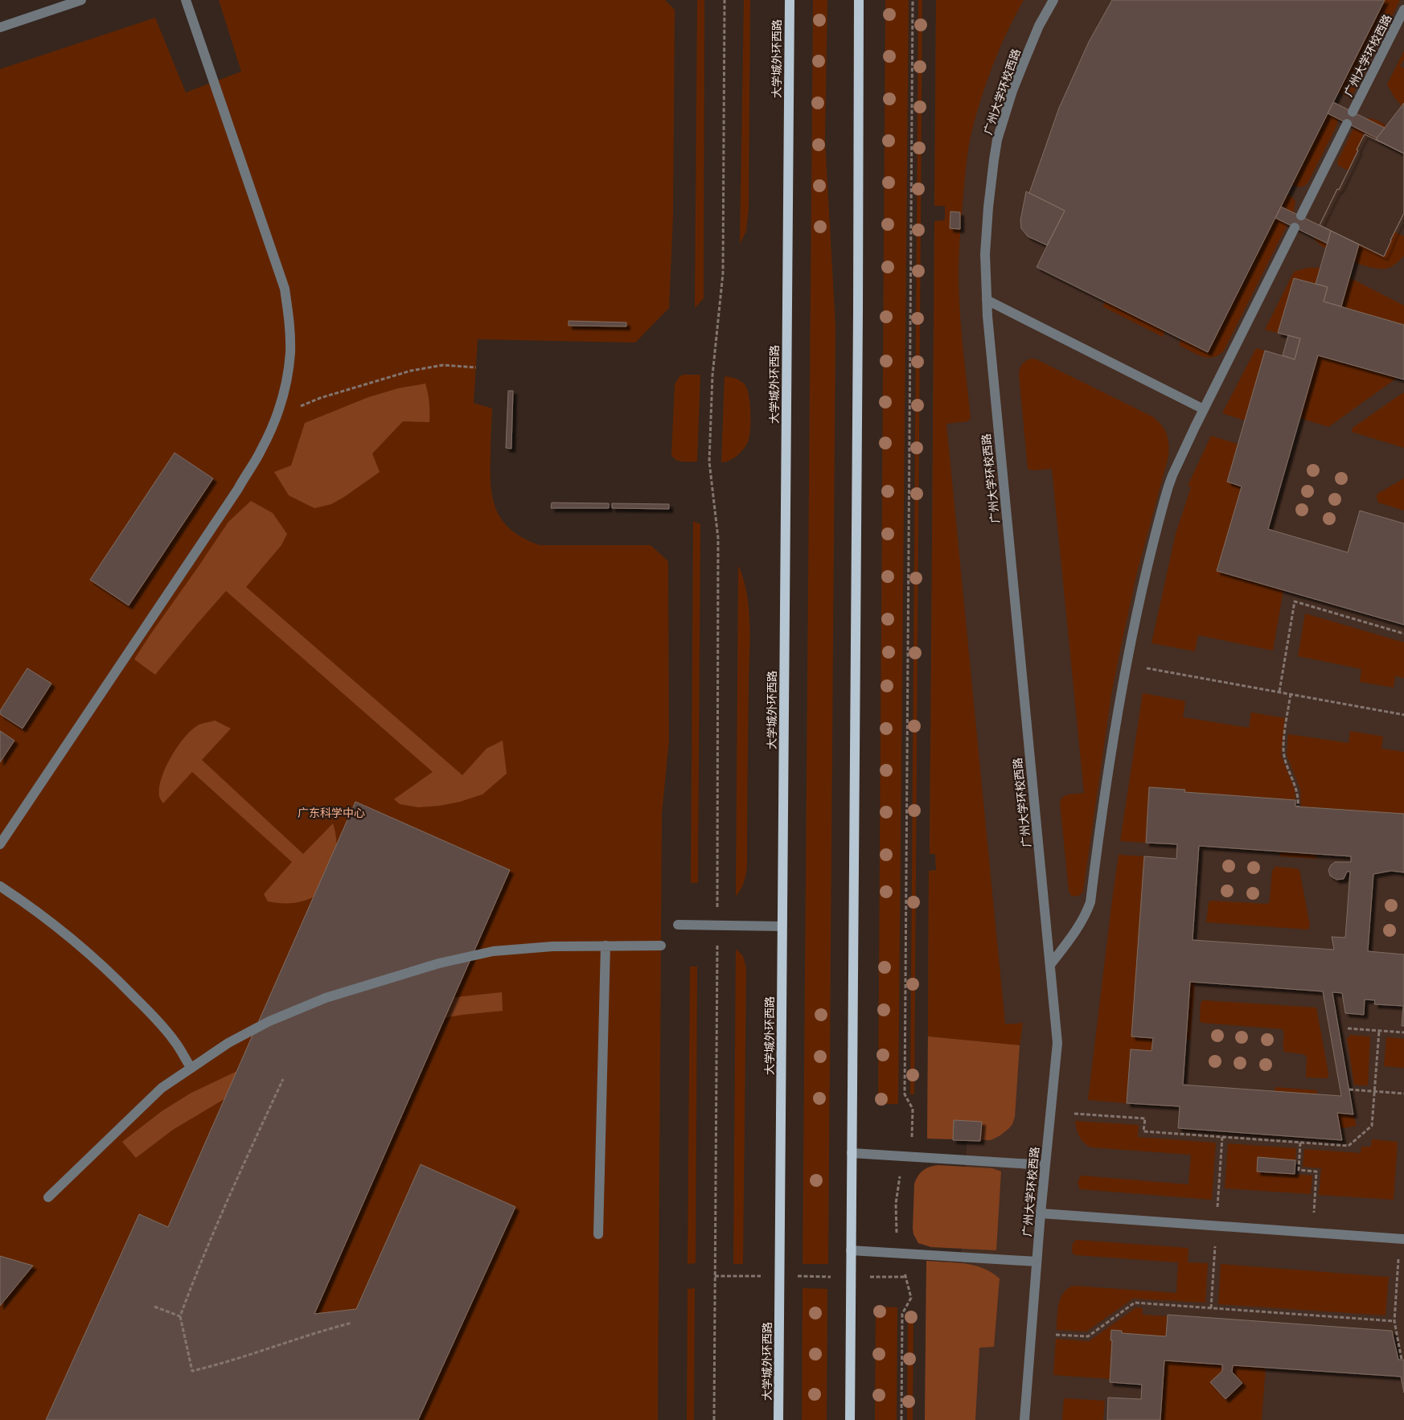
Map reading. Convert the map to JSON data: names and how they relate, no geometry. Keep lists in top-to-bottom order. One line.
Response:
{"streets":{"main road":["大学城外环西路"],"street":["广州大学环校西路"]},"parks":["广东科学中心"]}
